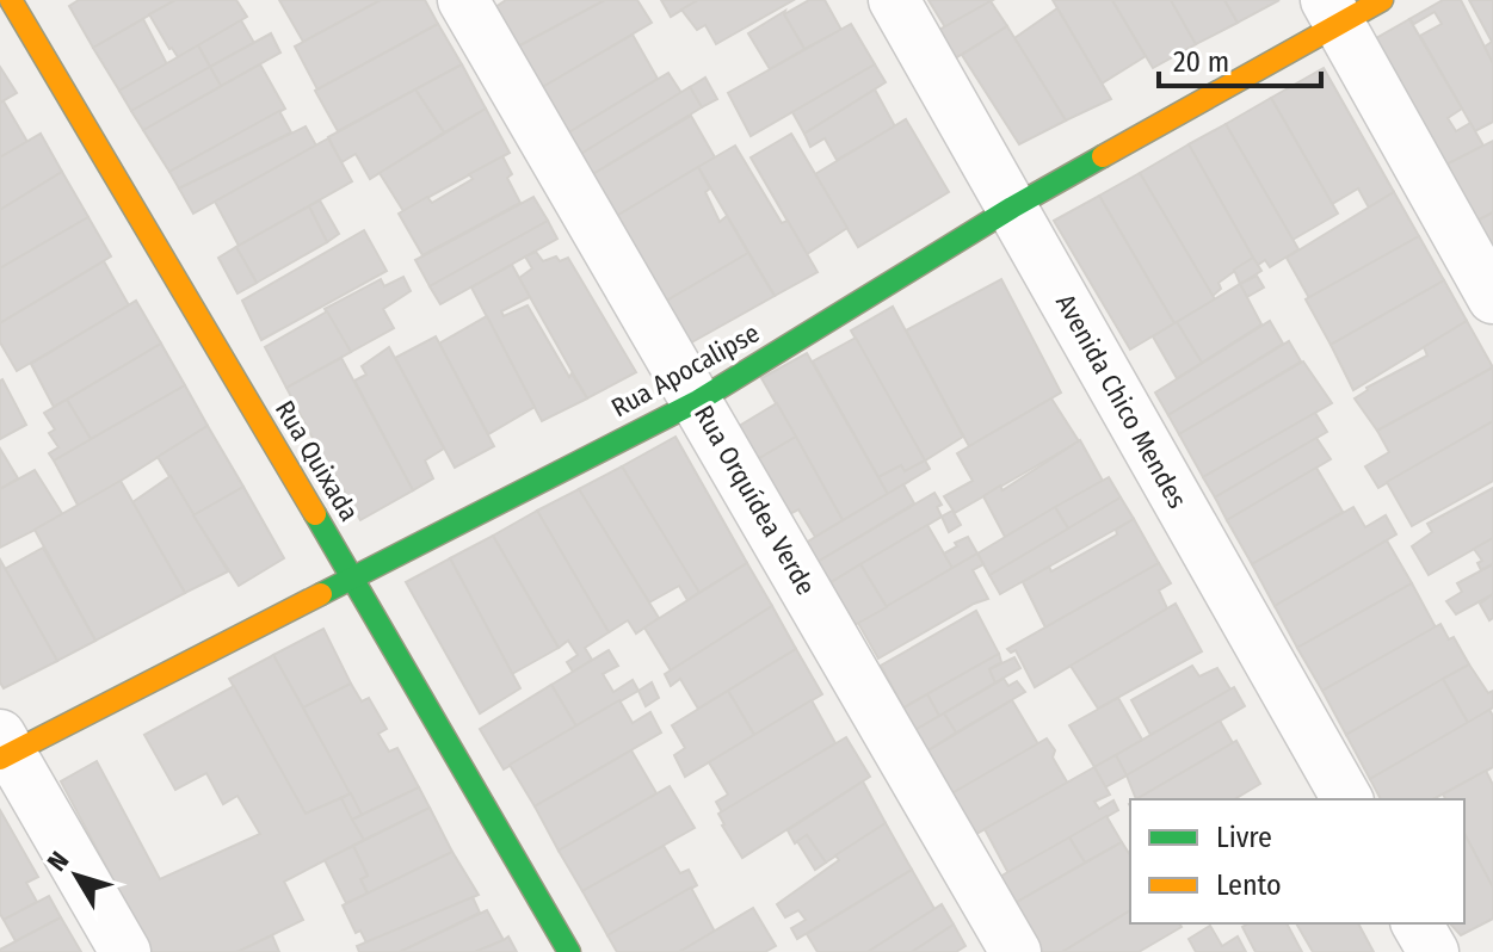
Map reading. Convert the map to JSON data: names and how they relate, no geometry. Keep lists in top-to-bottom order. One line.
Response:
{"streets":{"street":["Rua Apocalipse","Avenida Chico Mendes","Rua Quixada","Rua Orquídea Verde"]},"crossings":[["Rua Apocalipse","Avenida Chico Mendes"],["Rua Apocalipse","Rua Quixada"],["Rua Apocalipse","Rua Orquídea Verde"]],"legend":["Livre","Lento"],"scale_bar":"20 m","north":"top left"}
